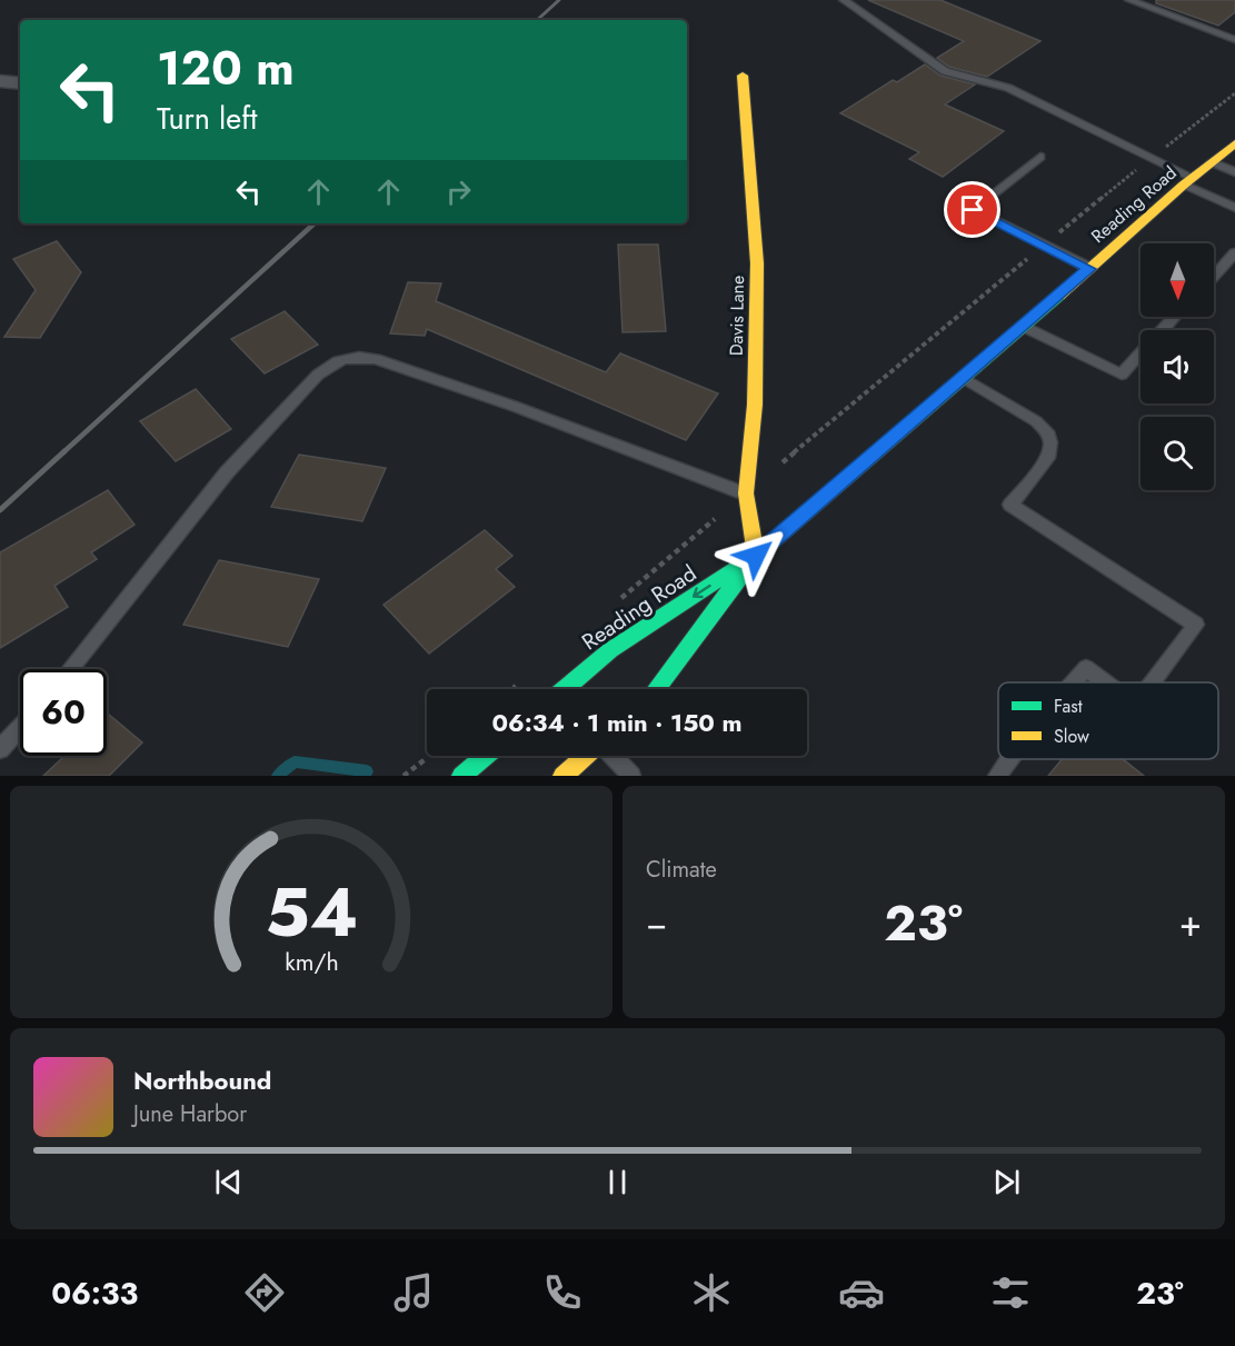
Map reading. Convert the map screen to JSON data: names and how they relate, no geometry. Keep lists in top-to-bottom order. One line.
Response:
{"streets":{"main road":["Reading Road","Davis Lane"]},"crossings":[["Reading Road","Davis Lane"]],"legend":["Fast","Slow"],"north":"bottom","page":{"turn":["120 m","Turn left"],"limit":"60","trip":"06:34 · 1 min · 150 m","tile":"Climate","heat":["−","23°","+"],"song":["Northbound","June Harbor"],"tabs":["06:33","23°"],"gauge":["54","km/h"]}}
